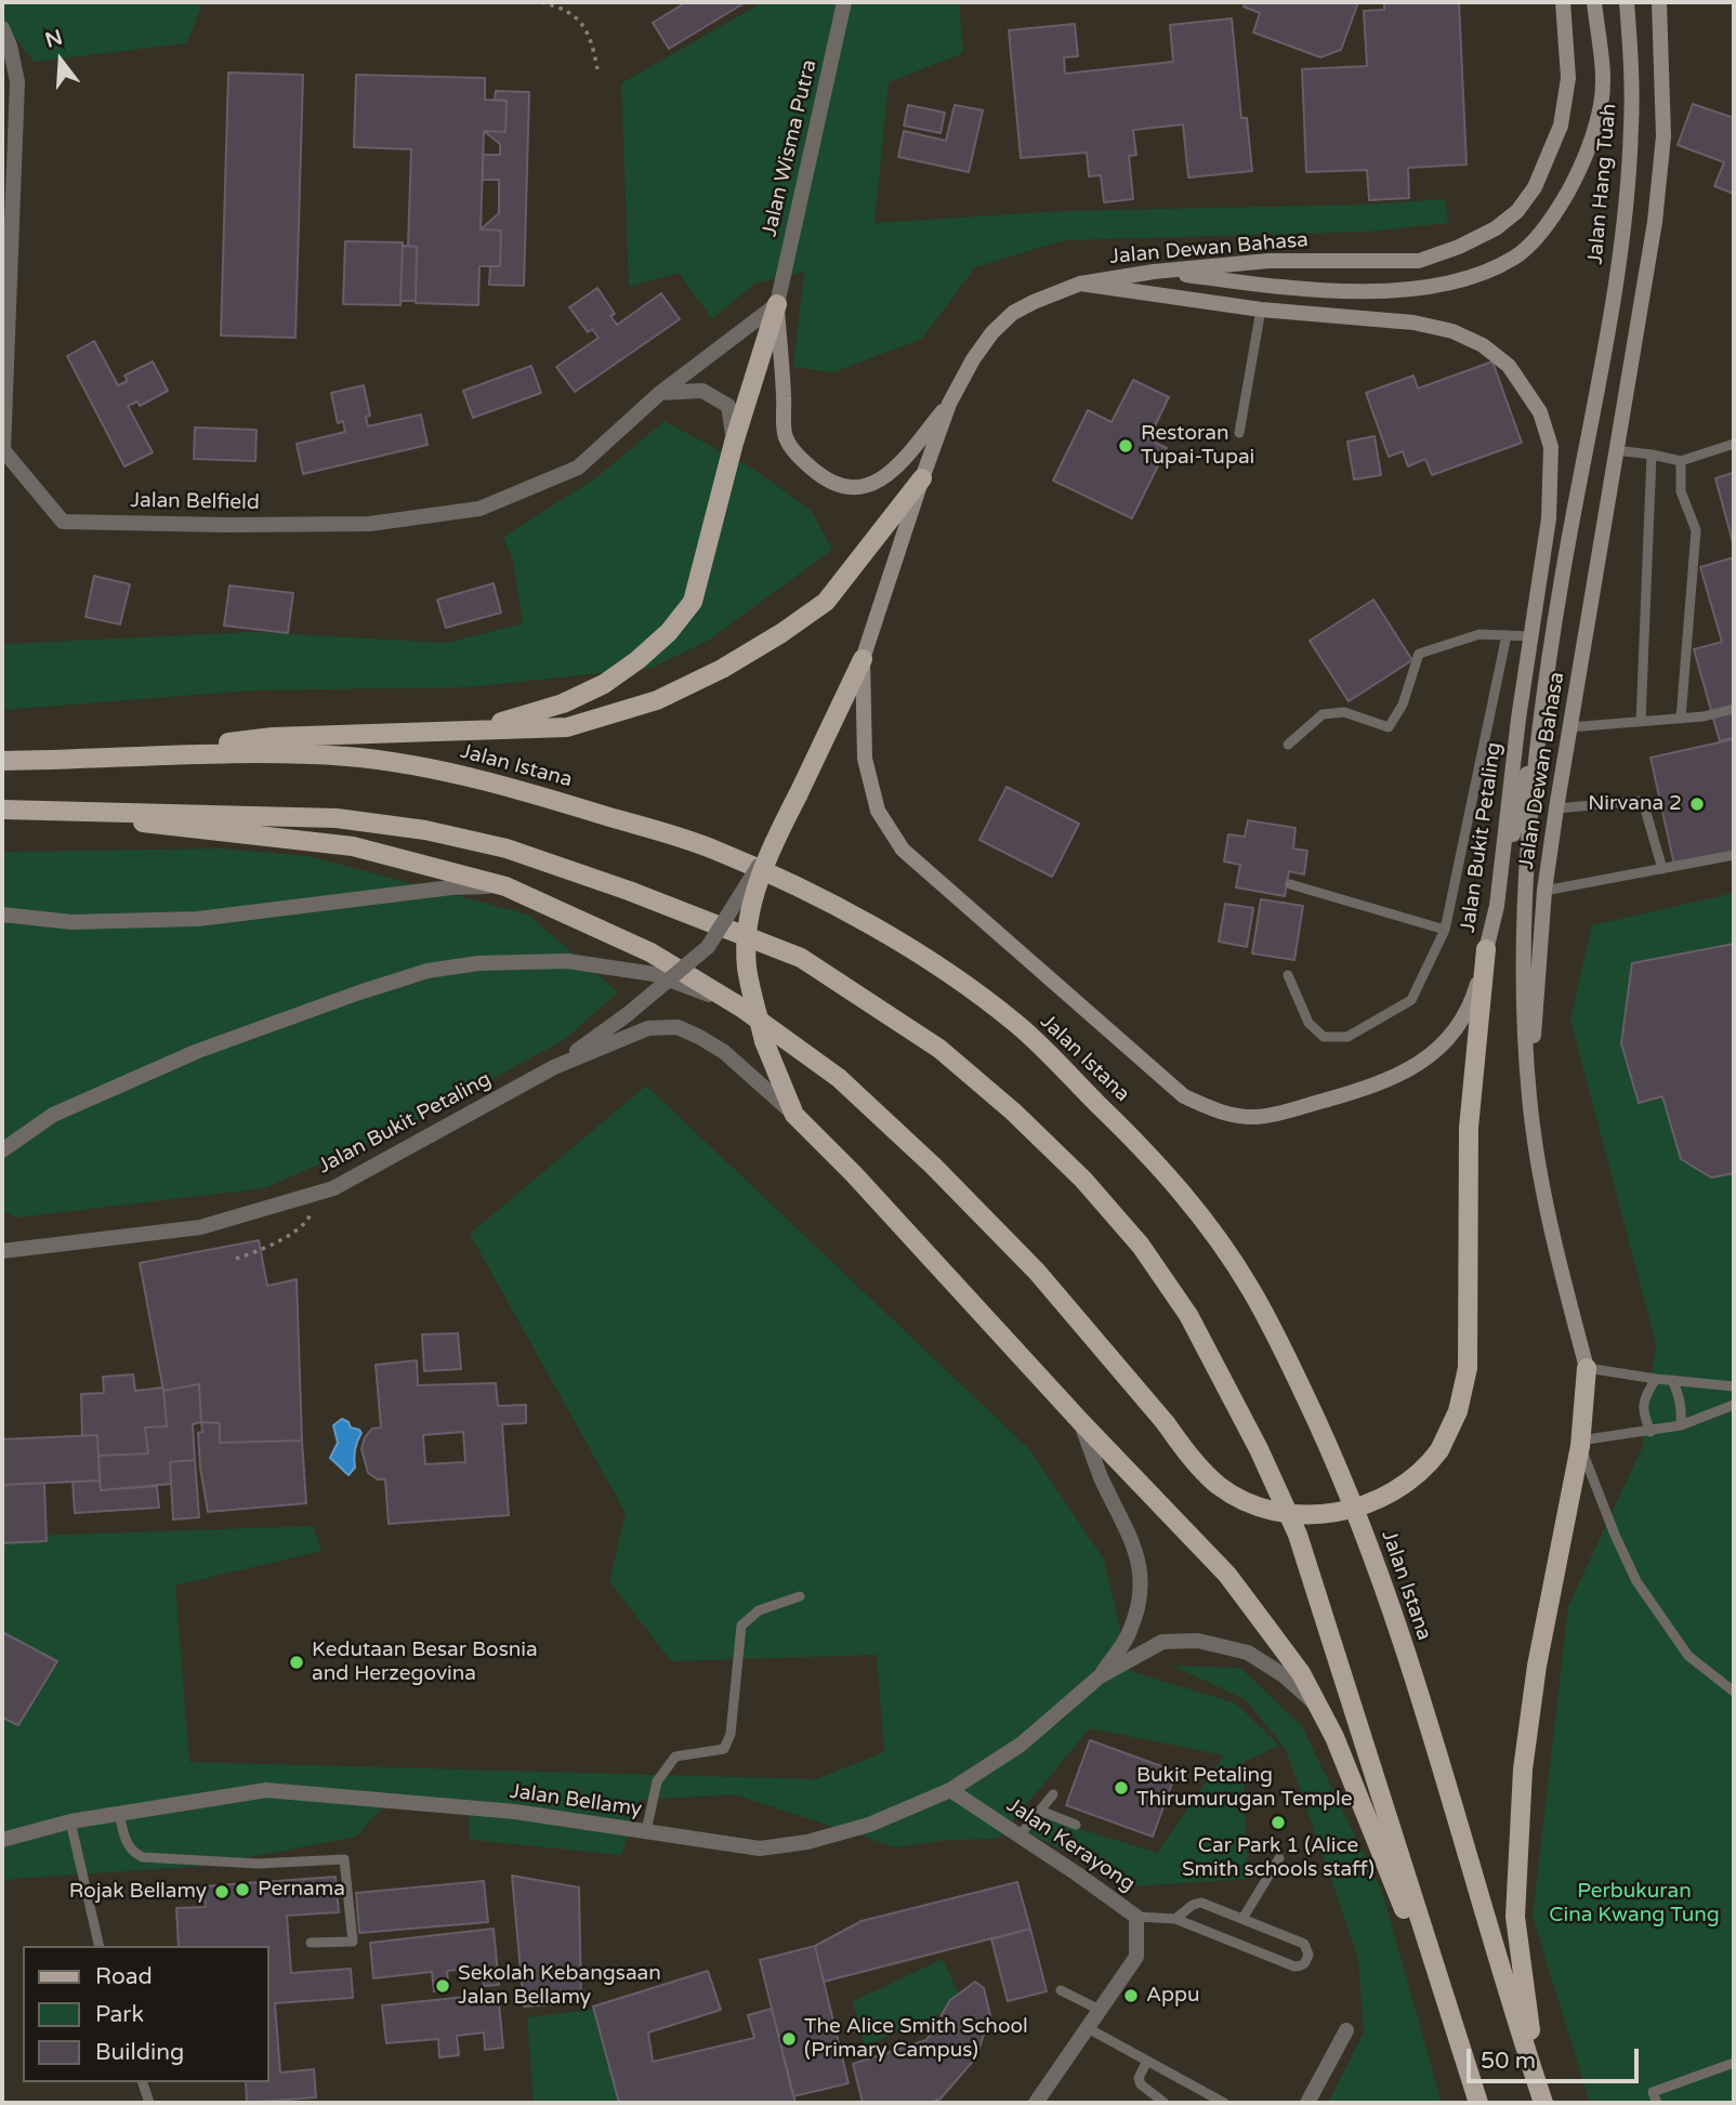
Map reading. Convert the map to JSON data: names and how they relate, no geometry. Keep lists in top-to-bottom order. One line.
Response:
{"streets":{"main road":["Jalan Hang Tuah","Jalan Dewan Bahasa","Jalan Istana","Jalan Bukit Petaling"],"street":["Jalan Wisma Putra","Jalan Belfield","Jalan Bellamy","Jalan Kerayong"]},"crossings":[["Jalan Wisma Putra","Jalan Belfield"],["Jalan Hang Tuah","Jalan Dewan Bahasa"],["Jalan Dewan Bahasa","Jalan Bukit Petaling"],["Jalan Bellamy","Jalan Kerayong"]],"parks":["Perbukuran Cina Kwang Tung"],"places":["Restoran Tupai-Tupai","Nirvana 2","Kedutaan Besar Bosnia and Herzegovina","Bukit Petaling Thirumurugan Temple","Car Park 1 (Alice Smith schools staff)","Pernama","Rojak Bellamy","Sekolah Kebangsaan Jalan Bellamy","Appu","The Alice Smith School (Primary Campus)"],"legend":["Road","Park","Building"],"scale_bar":"50 m","north":"top"}
